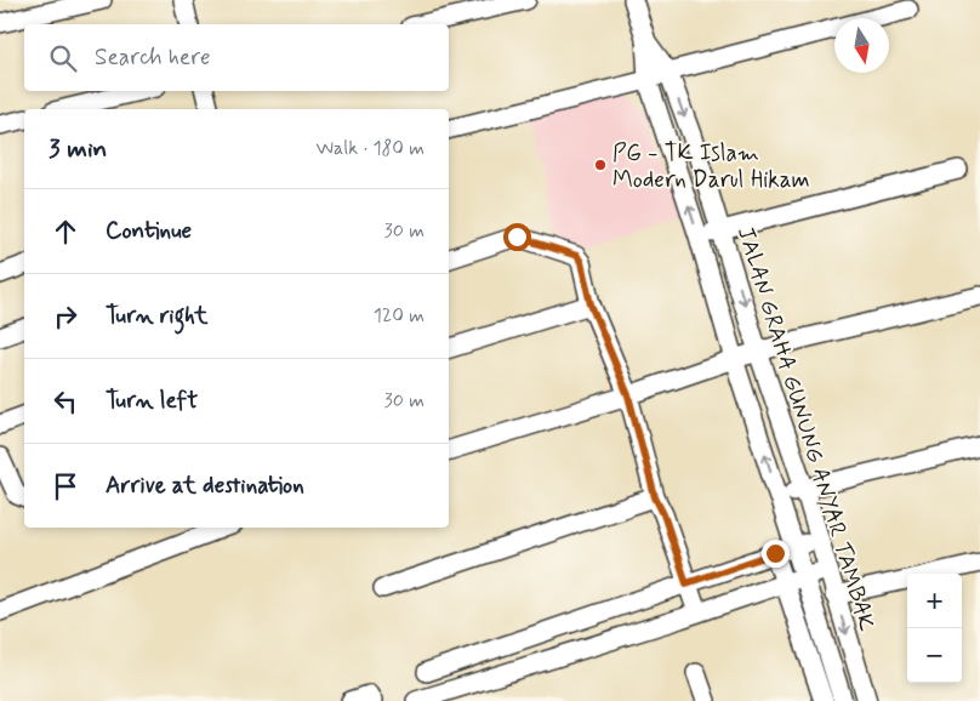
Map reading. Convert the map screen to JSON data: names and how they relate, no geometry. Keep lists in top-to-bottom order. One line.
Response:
{"streets":{"street":["JALAN GRAHA GUNUNG ANYAR TAMBAK"]},"places":["PG - TK Islam Modern Darul Hikam"],"north":"bottom","page":{"search":"Search here","heading":["3 min","Walk · 180 m"],"list":[["Continue","30 m"],["Turn right","120 m"],["Turn left","30 m"],"Arrive at destination"],"map_buttons":["+","−"]}}
